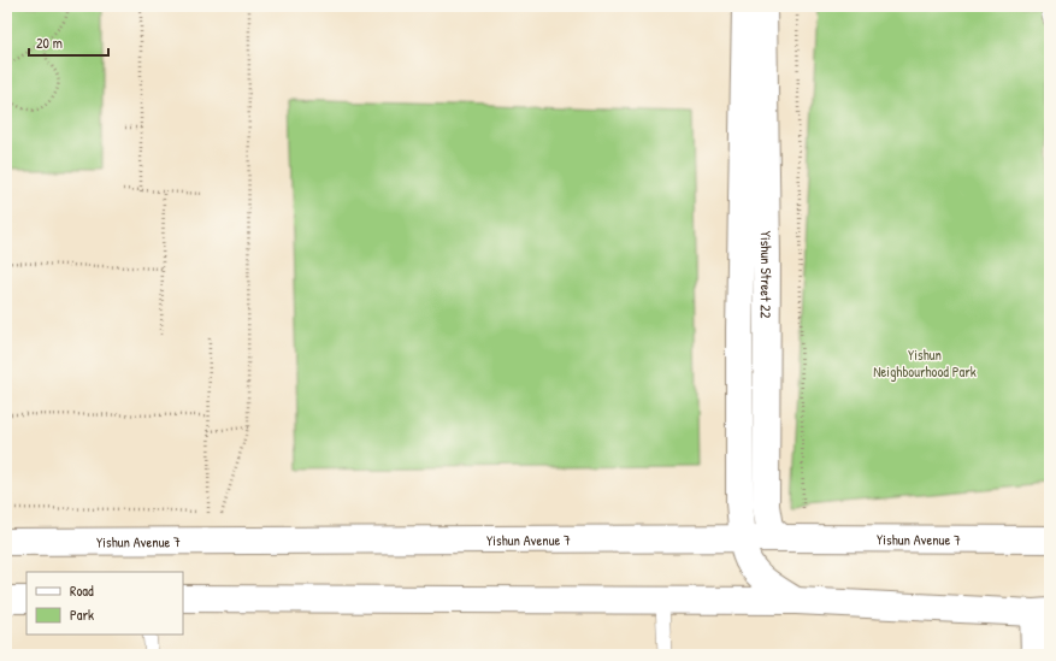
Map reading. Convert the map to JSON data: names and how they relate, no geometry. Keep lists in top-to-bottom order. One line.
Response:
{"streets":{"main road":["Yishun Street 22","Yishun Avenue 7"]},"crossings":[["Yishun Street 22","Yishun Avenue 7"]],"parks":["Yishun Neighbourhood Park"],"legend":["Road","Park"],"scale_bar":"20 m"}
